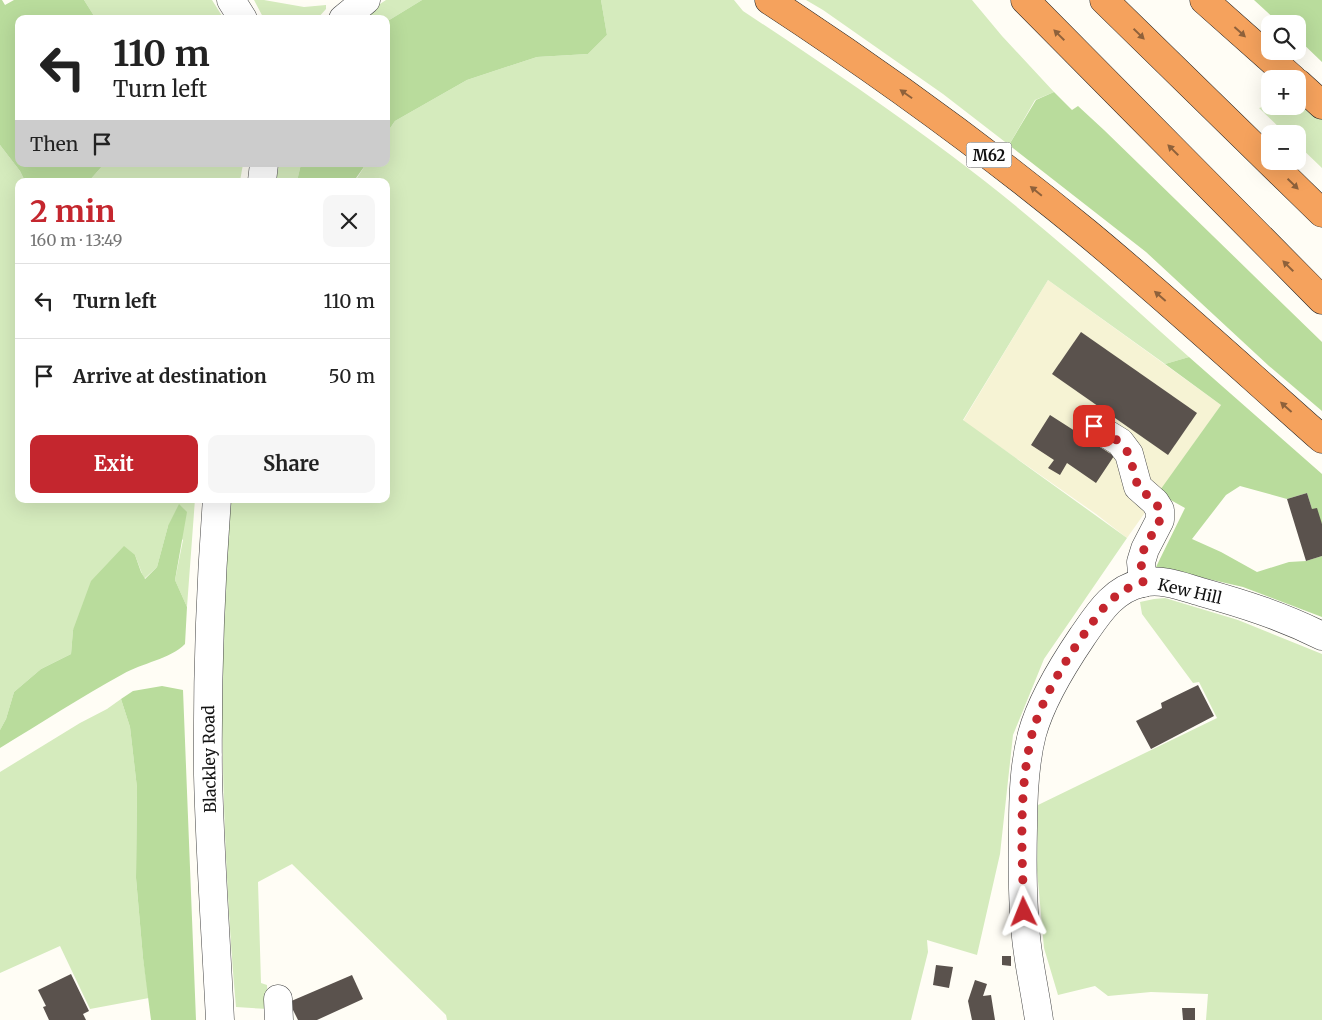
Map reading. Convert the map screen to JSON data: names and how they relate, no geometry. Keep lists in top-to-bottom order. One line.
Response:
{"streets":{"highway":["M62"],"street":["Kew Hill","Blackley Road"]},"page":{"map_buttons":["+","−"],"turn":["110 m","Turn left"],"then":"Then","heading":["2 min","160 m · 13:49"],"list":[{"name":"Turn left","value":"110 m"},{"name":"Arrive at destination","value":"50 m"}],"buttons":["Exit","Share"]}}
